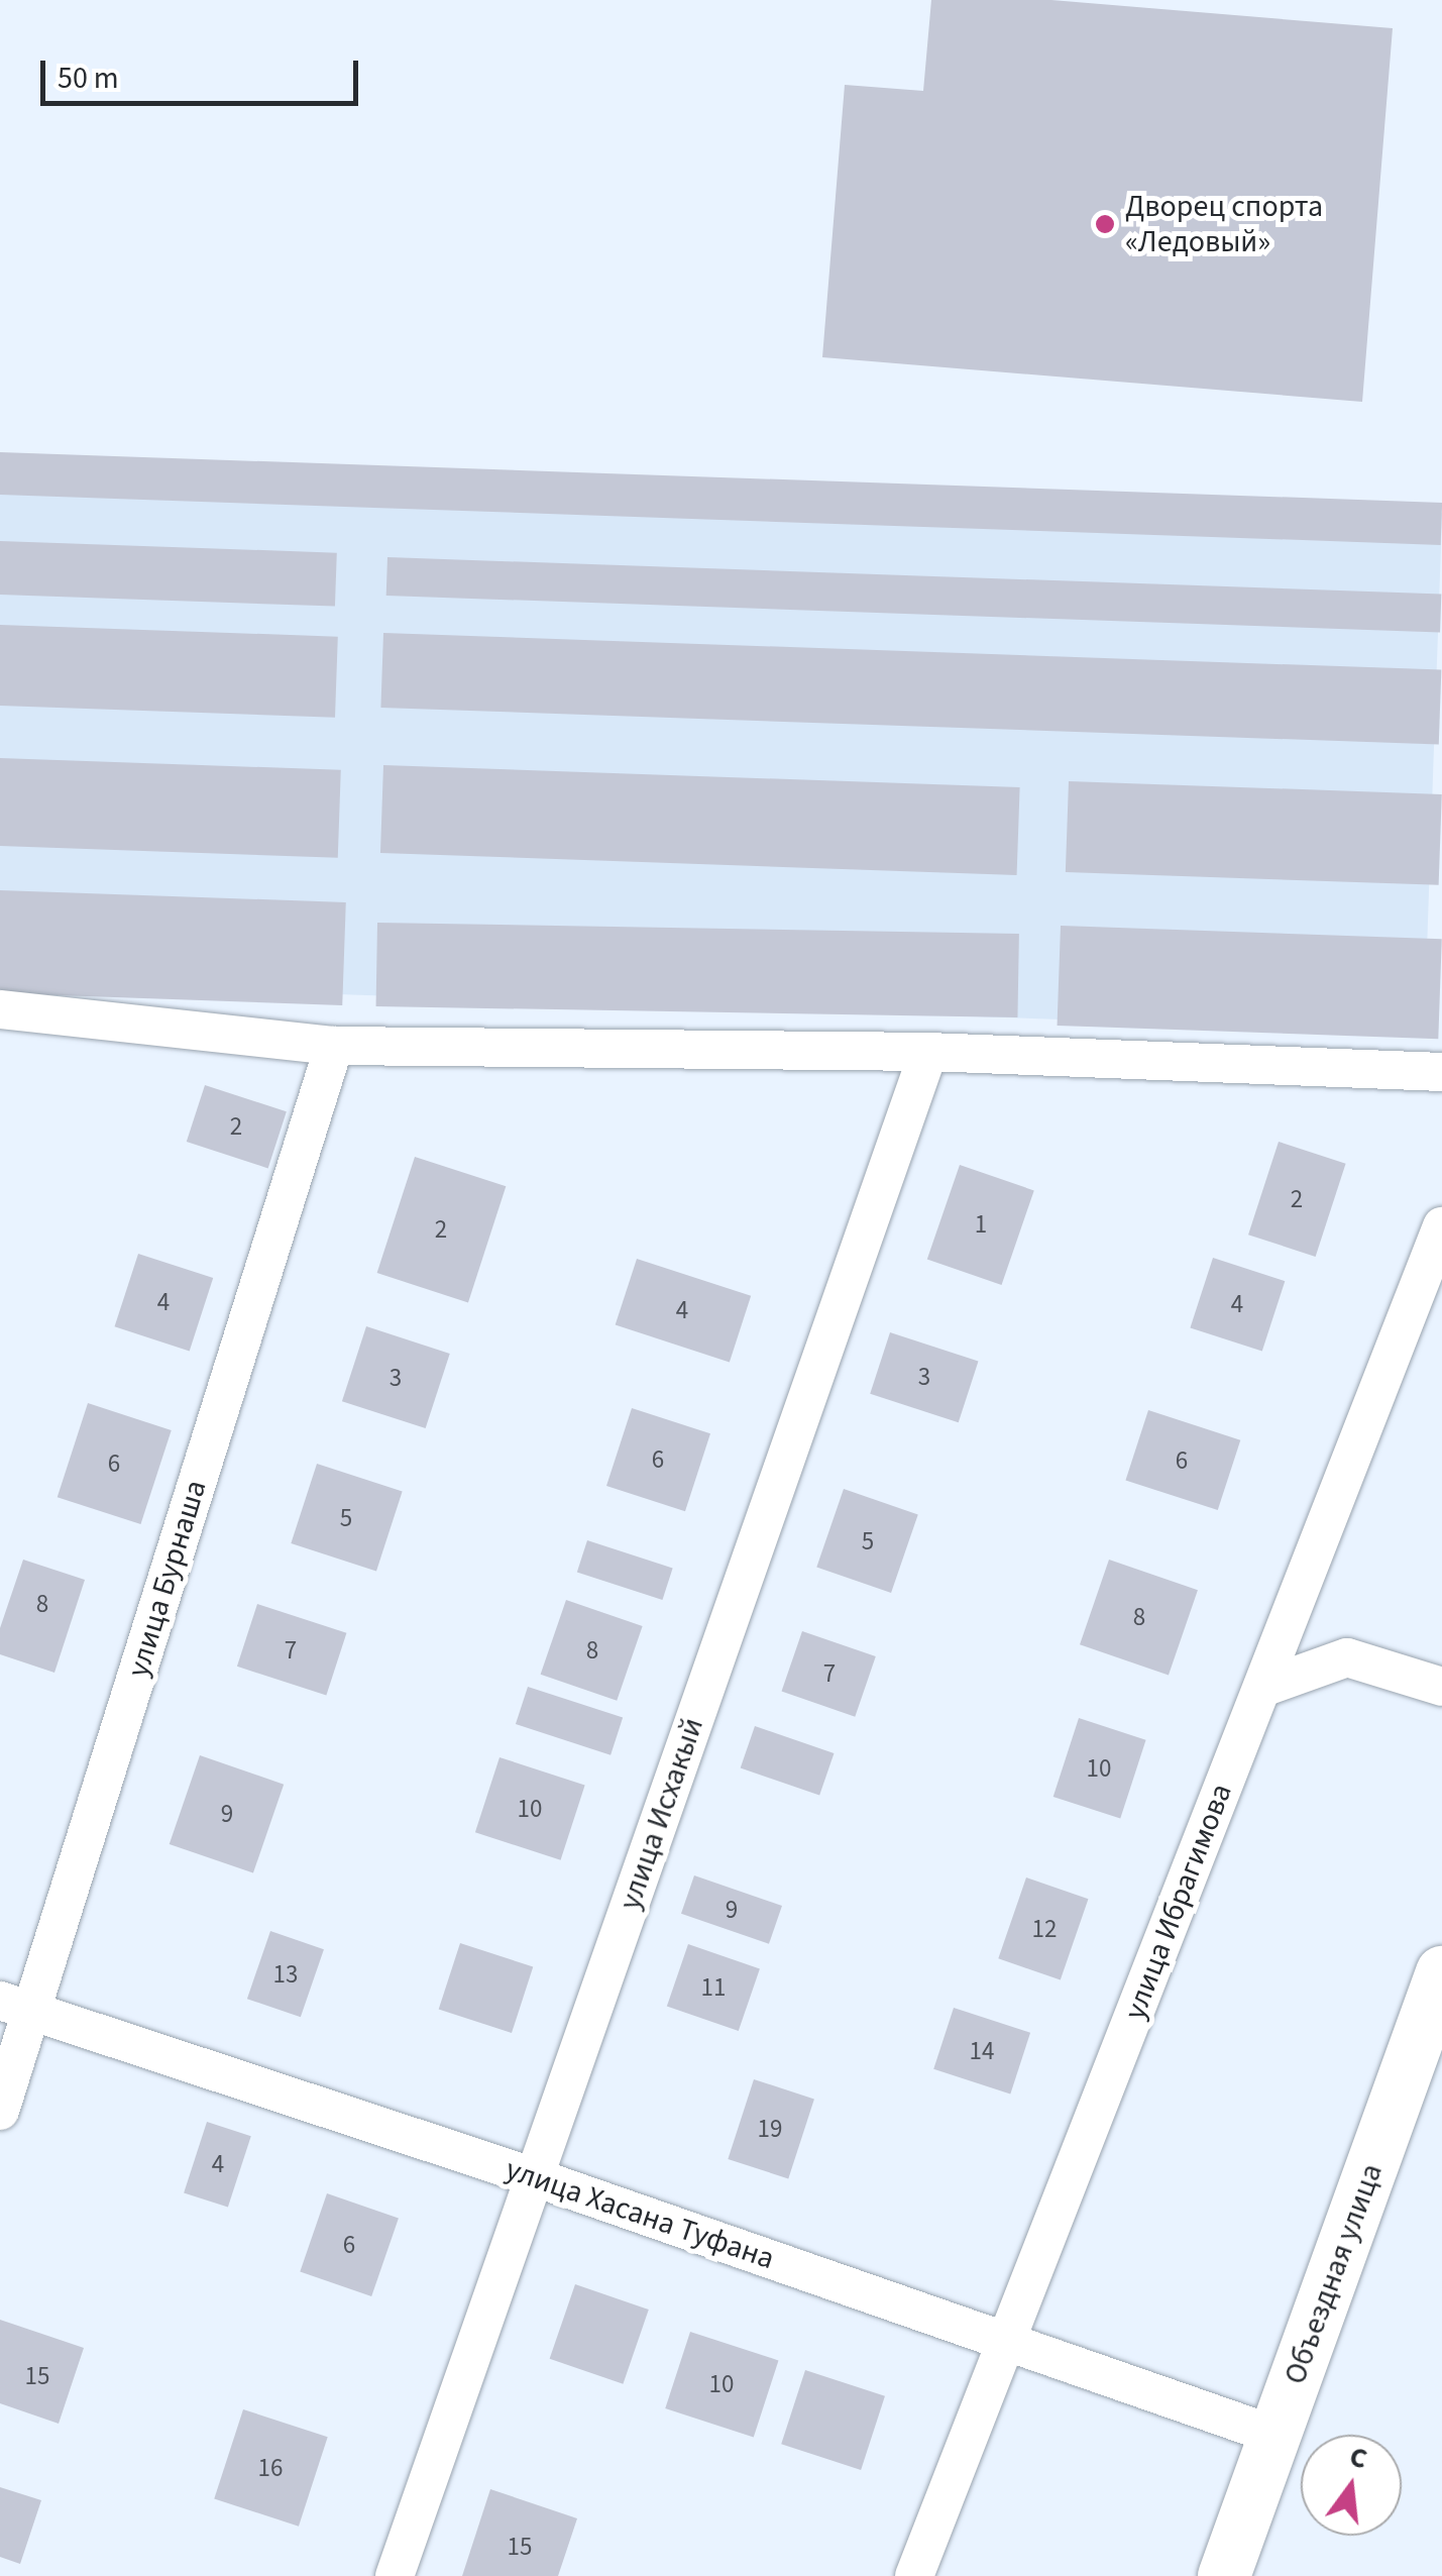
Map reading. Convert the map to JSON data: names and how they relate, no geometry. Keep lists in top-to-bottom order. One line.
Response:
{"streets":{"street":["улица Бурнаша","улица Исхакый","улица Ибрагимова","улица Хасана Туфана","Объездная улица"]},"crossings":[["улица Бурнаша","улица Хасана Туфана"],["улица Исхакый","улица Хасана Туфана"],["улица Ибрагимова","улица Хасана Туфана"],["улица Хасана Туфана","Объездная улица"]],"places":["Дворец спорта «Ледовый»"],"house_numbers":["2","2","1","2","4","4","4","3","3","6","6","6","5","5","8","8","7","8","7","10","10","9","9","12","13","11","14","19","4","6","15","10","16","15"],"scale_bar":"50 m","north":"top"}
